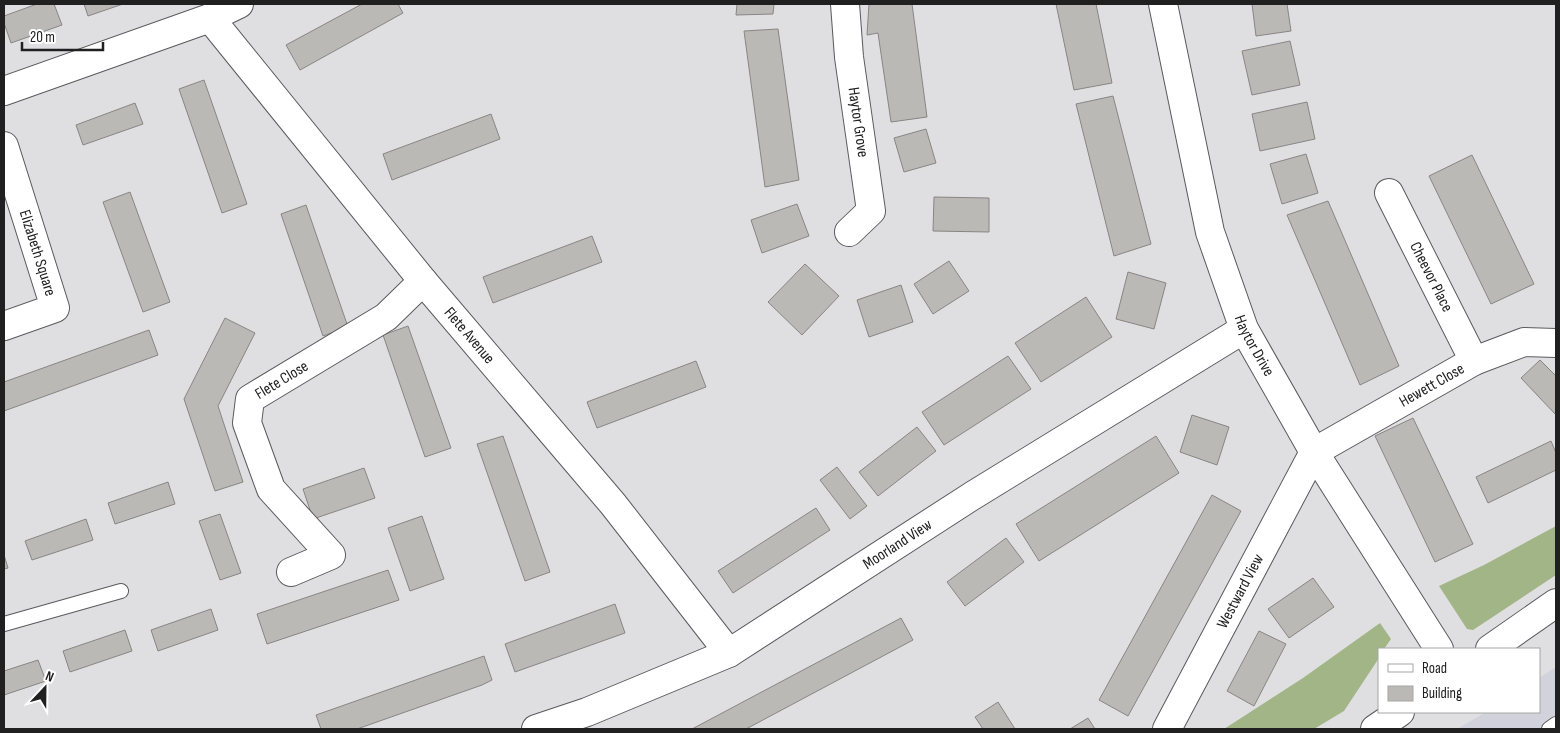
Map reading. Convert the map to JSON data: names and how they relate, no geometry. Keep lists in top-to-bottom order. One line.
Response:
{"streets":{"street":["Haytor Grove","Elizabeth Square","Cheevor Place","Flete Avenue","Haytor Drive","Flete Close","Hewett Close","Moorland View","Westward View"]},"crossings":[["Cheevor Place","Hewett Close"],["Flete Avenue","Flete Close"],["Flete Avenue","Moorland View"],["Haytor Drive","Hewett Close"],["Haytor Drive","Moorland View"],["Haytor Drive","Westward View"],["Hewett Close","Westward View"]],"legend":["Road","Building"],"scale_bar":"20 m","north":"top"}
